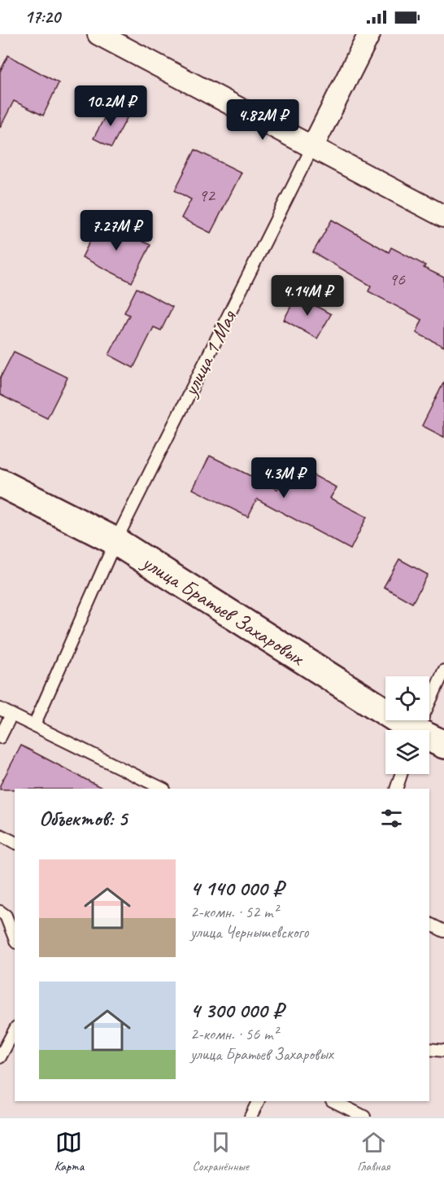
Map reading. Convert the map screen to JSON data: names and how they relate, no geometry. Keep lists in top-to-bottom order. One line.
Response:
{"streets":{"main road":["улица Братьев Захаровых"],"street":["улица 1 Мая"]},"crossings":[["улица 1 Мая","улица Братьев Захаровых"]],"house_numbers":["92","96"],"page":{"status":"17:20","price":["10.2M ₽","4.82M ₽","7.27M ₽","4.14M ₽","4.3M ₽"],"heading":"Объектов: 5","list":[{"name":"4 140 000 ₽","note":"2-комн. · 52 m² · улица Чернышевского"},{"name":"4 300 000 ₽","note":"2-комн. · 56 m² · улица Братьев Захаровых"}],"tabs":["Карта","Сохранённые","Главная"]}}
